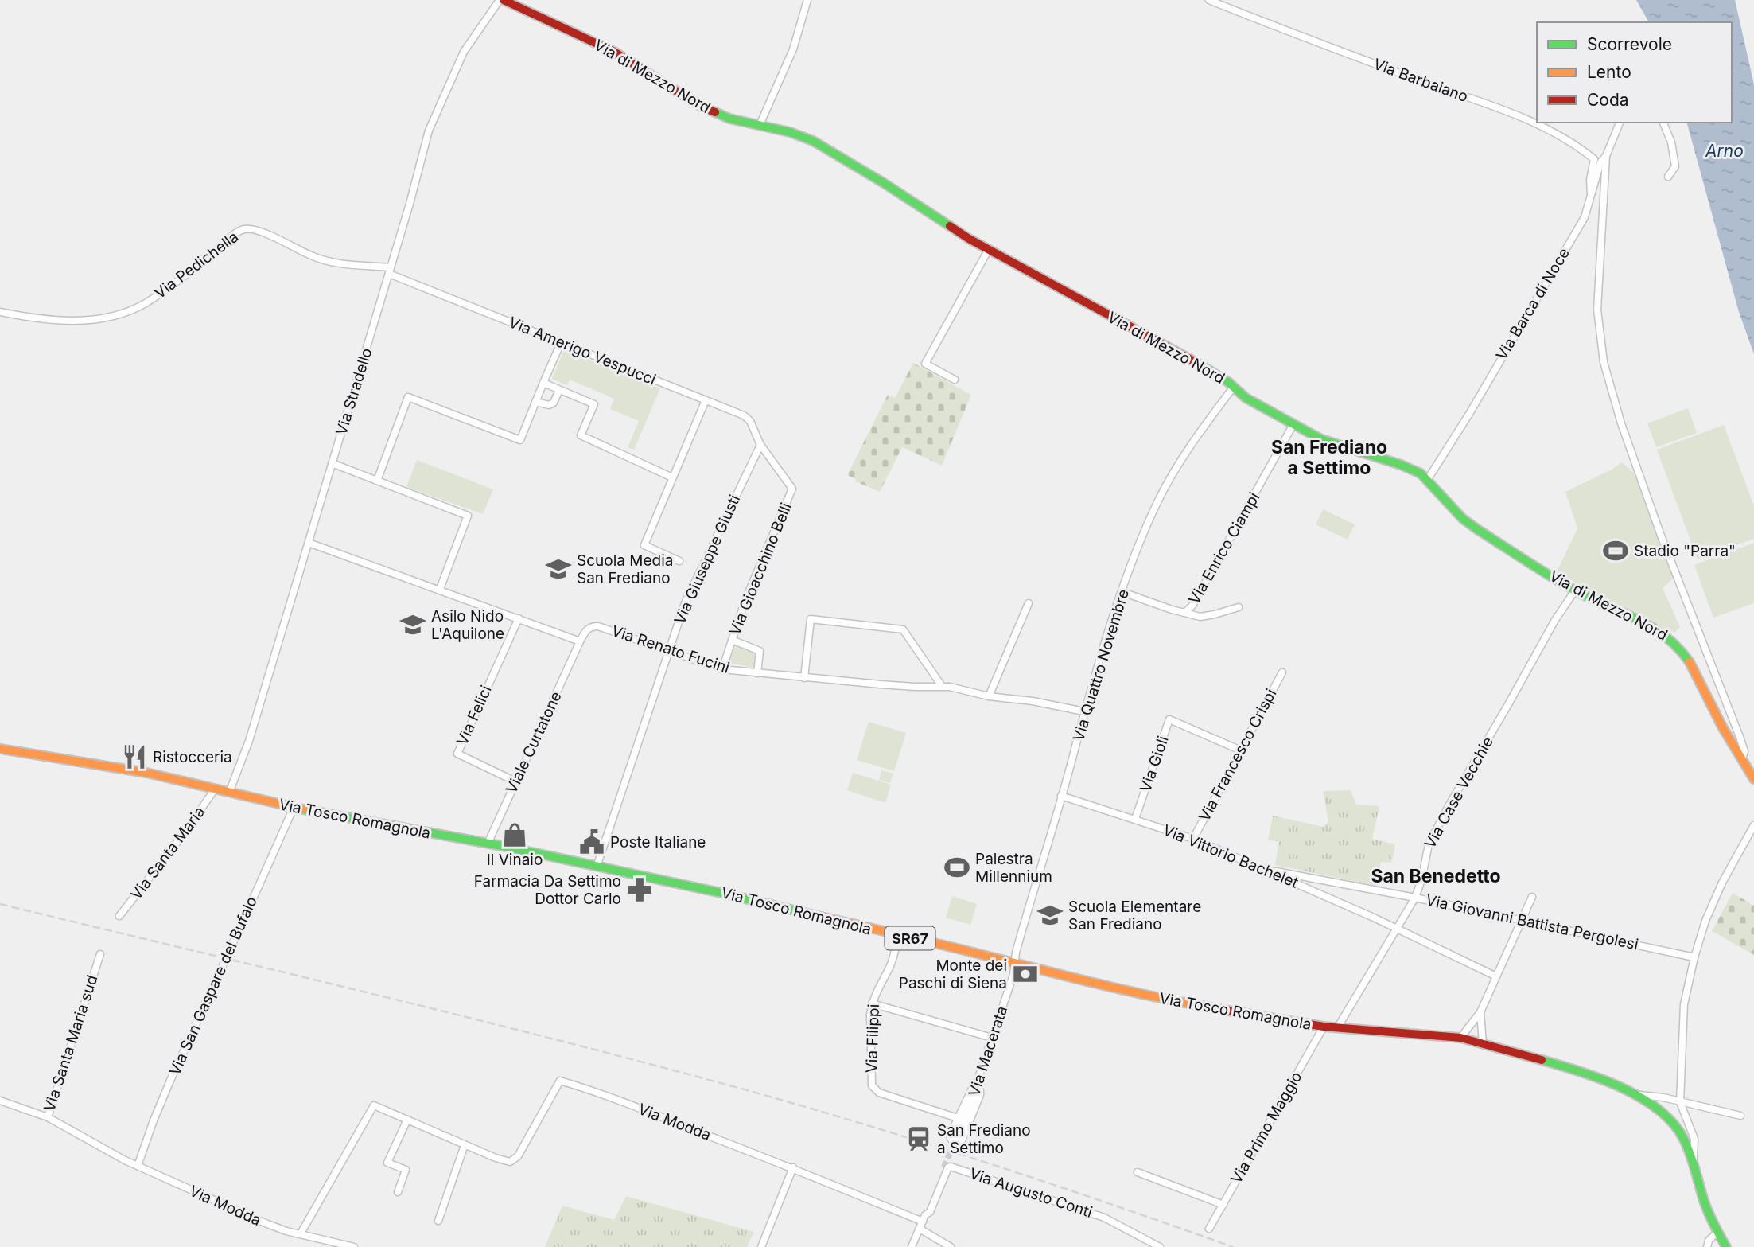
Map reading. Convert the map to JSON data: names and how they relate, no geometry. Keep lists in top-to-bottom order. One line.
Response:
{"streets":{"main road":["Via di Mezzo Nord","Via Tosco Romagnola","SR67"],"street":["Via Barbaiano","Via Pedichella","Via Barca di Noce","Via Amerigo Vespucci","Via Stradello","Via Enrico Ciampi","Via Giuseppe Giusti","Via Gioacchino Belli","Via Renato Fucini","Via Quattro Novembre","Via Felici","Viale Curtatone","Via Francesco Crispi","Via Gioli","Via Case Vecchie","Via Santa Maria","Via Vittorio Bachelet","Via Giovanni Battista Pergolesi","Via San Gaspare del Bufalo","Via Filippi","Via Santa Maria sud","Via Macerata","Via Modda","Via Primo Maggio","Via Augusto Conti"]},"crossings":[["Via di Mezzo Nord","Via Barca di Noce"],["Via di Mezzo Nord","Via Stradello"],["Via di Mezzo Nord","Via Enrico Ciampi"],["Via di Mezzo Nord","Via Quattro Novembre"],["Via di Mezzo Nord","Via Case Vecchie"],["Via Barbaiano","Via Barca di Noce"],["Via Pedichella","Via Amerigo Vespucci"],["Via Pedichella","Via Stradello"],["Via Amerigo Vespucci","Via Stradello"],["Via Amerigo Vespucci","Via Giuseppe Giusti"],["Via Amerigo Vespucci","Via Gioacchino Belli"],["Via Stradello","Via Tosco Romagnola"],["Via Giuseppe Giusti","Via Gioacchino Belli"],["Via Giuseppe Giusti","Via Renato Fucini"],["Via Giuseppe Giusti","Via Tosco Romagnola"],["Via Gioacchino Belli","Via Renato Fucini"],["Via Renato Fucini","Via Quattro Novembre"],["Via Renato Fucini","Viale Curtatone"],["Via Quattro Novembre","Via Tosco Romagnola"],["Via Quattro Novembre","Via Vittorio Bachelet"],["Via Quattro Novembre","Via Macerata"],["Via Felici","Viale Curtatone"],["Viale Curtatone","Via Tosco Romagnola"],["Via Francesco Crispi","Via Gioli"],["Via Francesco Crispi","Via Vittorio Bachelet"],["Via Gioli","Via Vittorio Bachelet"],["Via Case Vecchie","Via Tosco Romagnola"],["Via Case Vecchie","Via Vittorio Bachelet"],["Via Case Vecchie","Via Giovanni Battista Pergolesi"],["Via Tosco Romagnola","Via Santa Maria"],["Via Tosco Romagnola","Via San Gaspare del Bufalo"],["Via Tosco Romagnola","Via Filippi"],["Via Tosco Romagnola","Via Macerata"],["Via Tosco Romagnola","Via Primo Maggio"],["Via Vittorio Bachelet","Via Giovanni Battista Pergolesi"],["Via San Gaspare del Bufalo","Via Modda"],["Via Santa Maria sud","Via Modda"],["Via Modda","Via Augusto Conti"]],"districts":["San Frediano a Settimo","San Benedetto"],"water":["Arno"],"places":{"sports":["Stadio \"Parra\"","Palestra Millennium"],"school or university":["Scuola Media San Frediano","Asilo Nido L'Aquilone","Scuola Elementare San Frediano"],"restaurant":["Ristocceria"],"shop":["Il Vinaio"],"public building":["Poste Italiane"],"pharmacy":["Farmacia Da Settimo Dottor Carlo"],"bank":["Monte dei Paschi di Siena"],"station":["San Frediano a Settimo"]},"legend":["Scorrevole","Lento","Coda"]}
